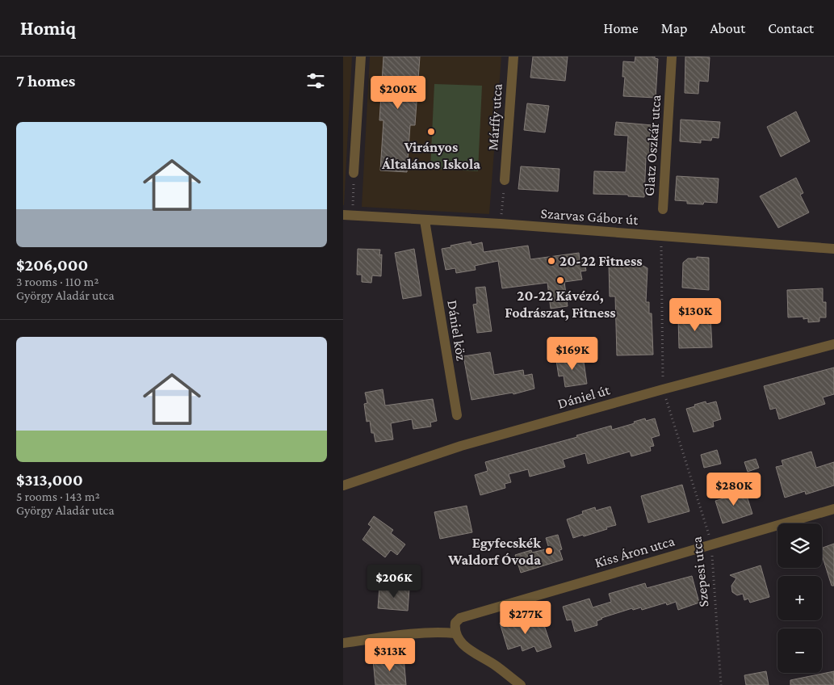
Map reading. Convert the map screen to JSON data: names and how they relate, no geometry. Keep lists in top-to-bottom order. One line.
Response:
{"streets":{"street":["Márffy utca","Glatz Oszkár utca","Szarvas Gábor út","Dániel köz","Dániel út","Kiss Áron utca"],"path":["Szepesi utca"]},"crossings":[["Szarvas Gábor út","Dániel köz"],["Dániel út","Szepesi utca"],["Kiss Áron utca","Szepesi utca"]],"places":["Virányos Általános Iskola","20-22 Fitness","20-22 Kávézó, Fodrászat, Fitness","Egyfecskék Waldorf Óvoda"],"page":{"header":"Homiq","nav":["Home","Map","About","Contact"],"heading":"7 homes","price":["$200K","$130K","$169K","$280K","$206K","$277K","$313K"],"list":[{"name":"$206,000","note":"3 rooms · 110 m² · György Aladár utca"},{"name":"$313,000","note":"5 rooms · 143 m² · György Aladár utca"}],"map_buttons":["+","−"]}}
